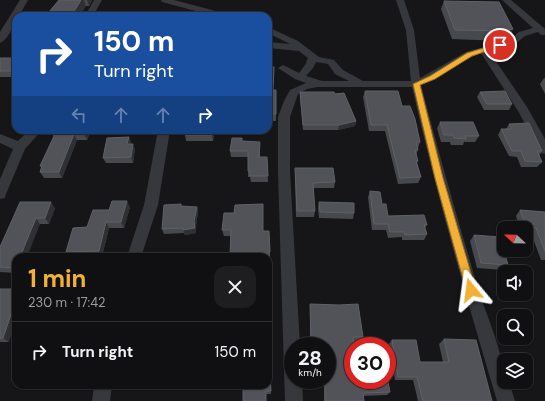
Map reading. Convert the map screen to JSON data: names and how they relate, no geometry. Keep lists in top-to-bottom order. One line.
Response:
{"north":"left","page":{"turn":["150 m","Turn right"],"heading":["1 min","230 m · 17:42"],"list":[{"name":"Turn right","value":"150 m"}],"speed":"28 km/h","limit":"30"}}
